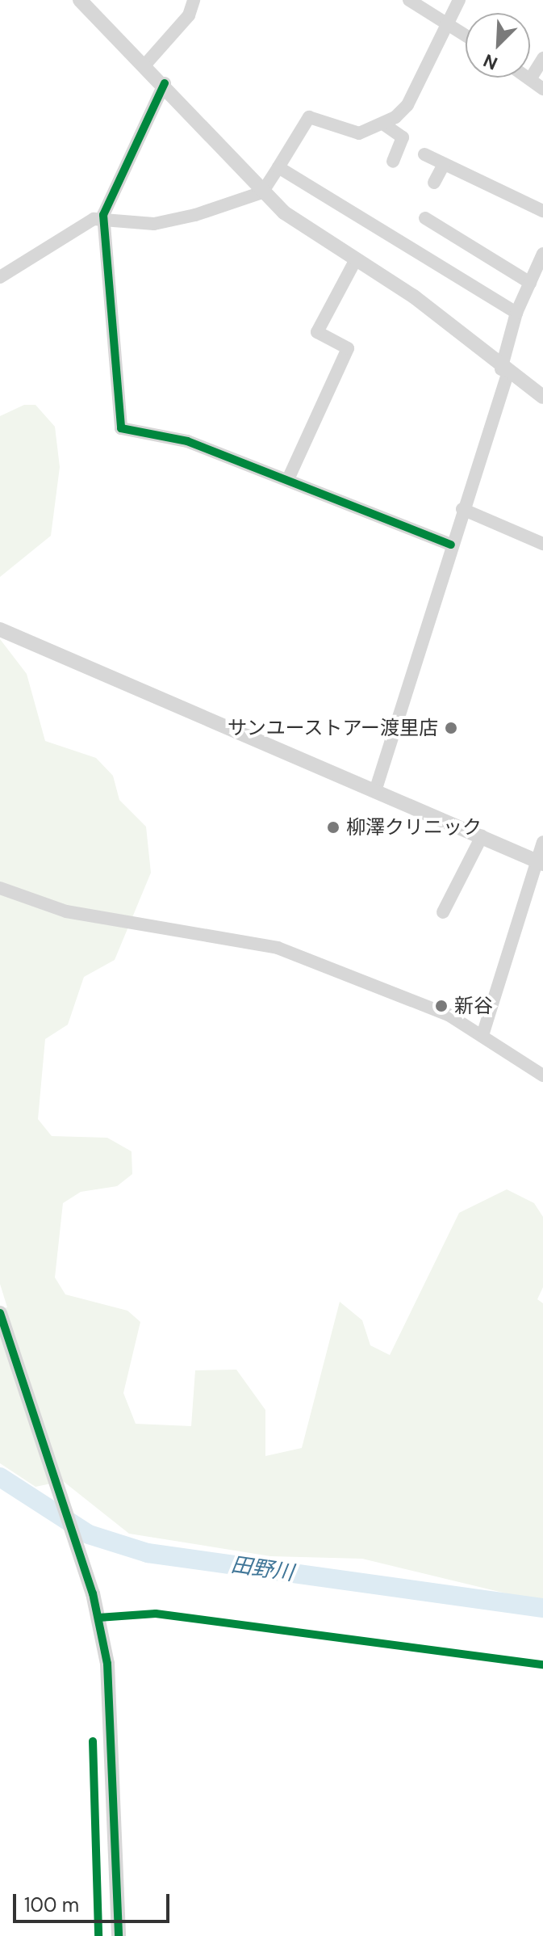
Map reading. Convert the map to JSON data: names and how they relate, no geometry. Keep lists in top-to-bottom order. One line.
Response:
{"water":["田野川"],"places":["サンユーストアー渡里店","柳澤クリニック","新谷"],"scale_bar":"100 m","north":"bottom left"}
